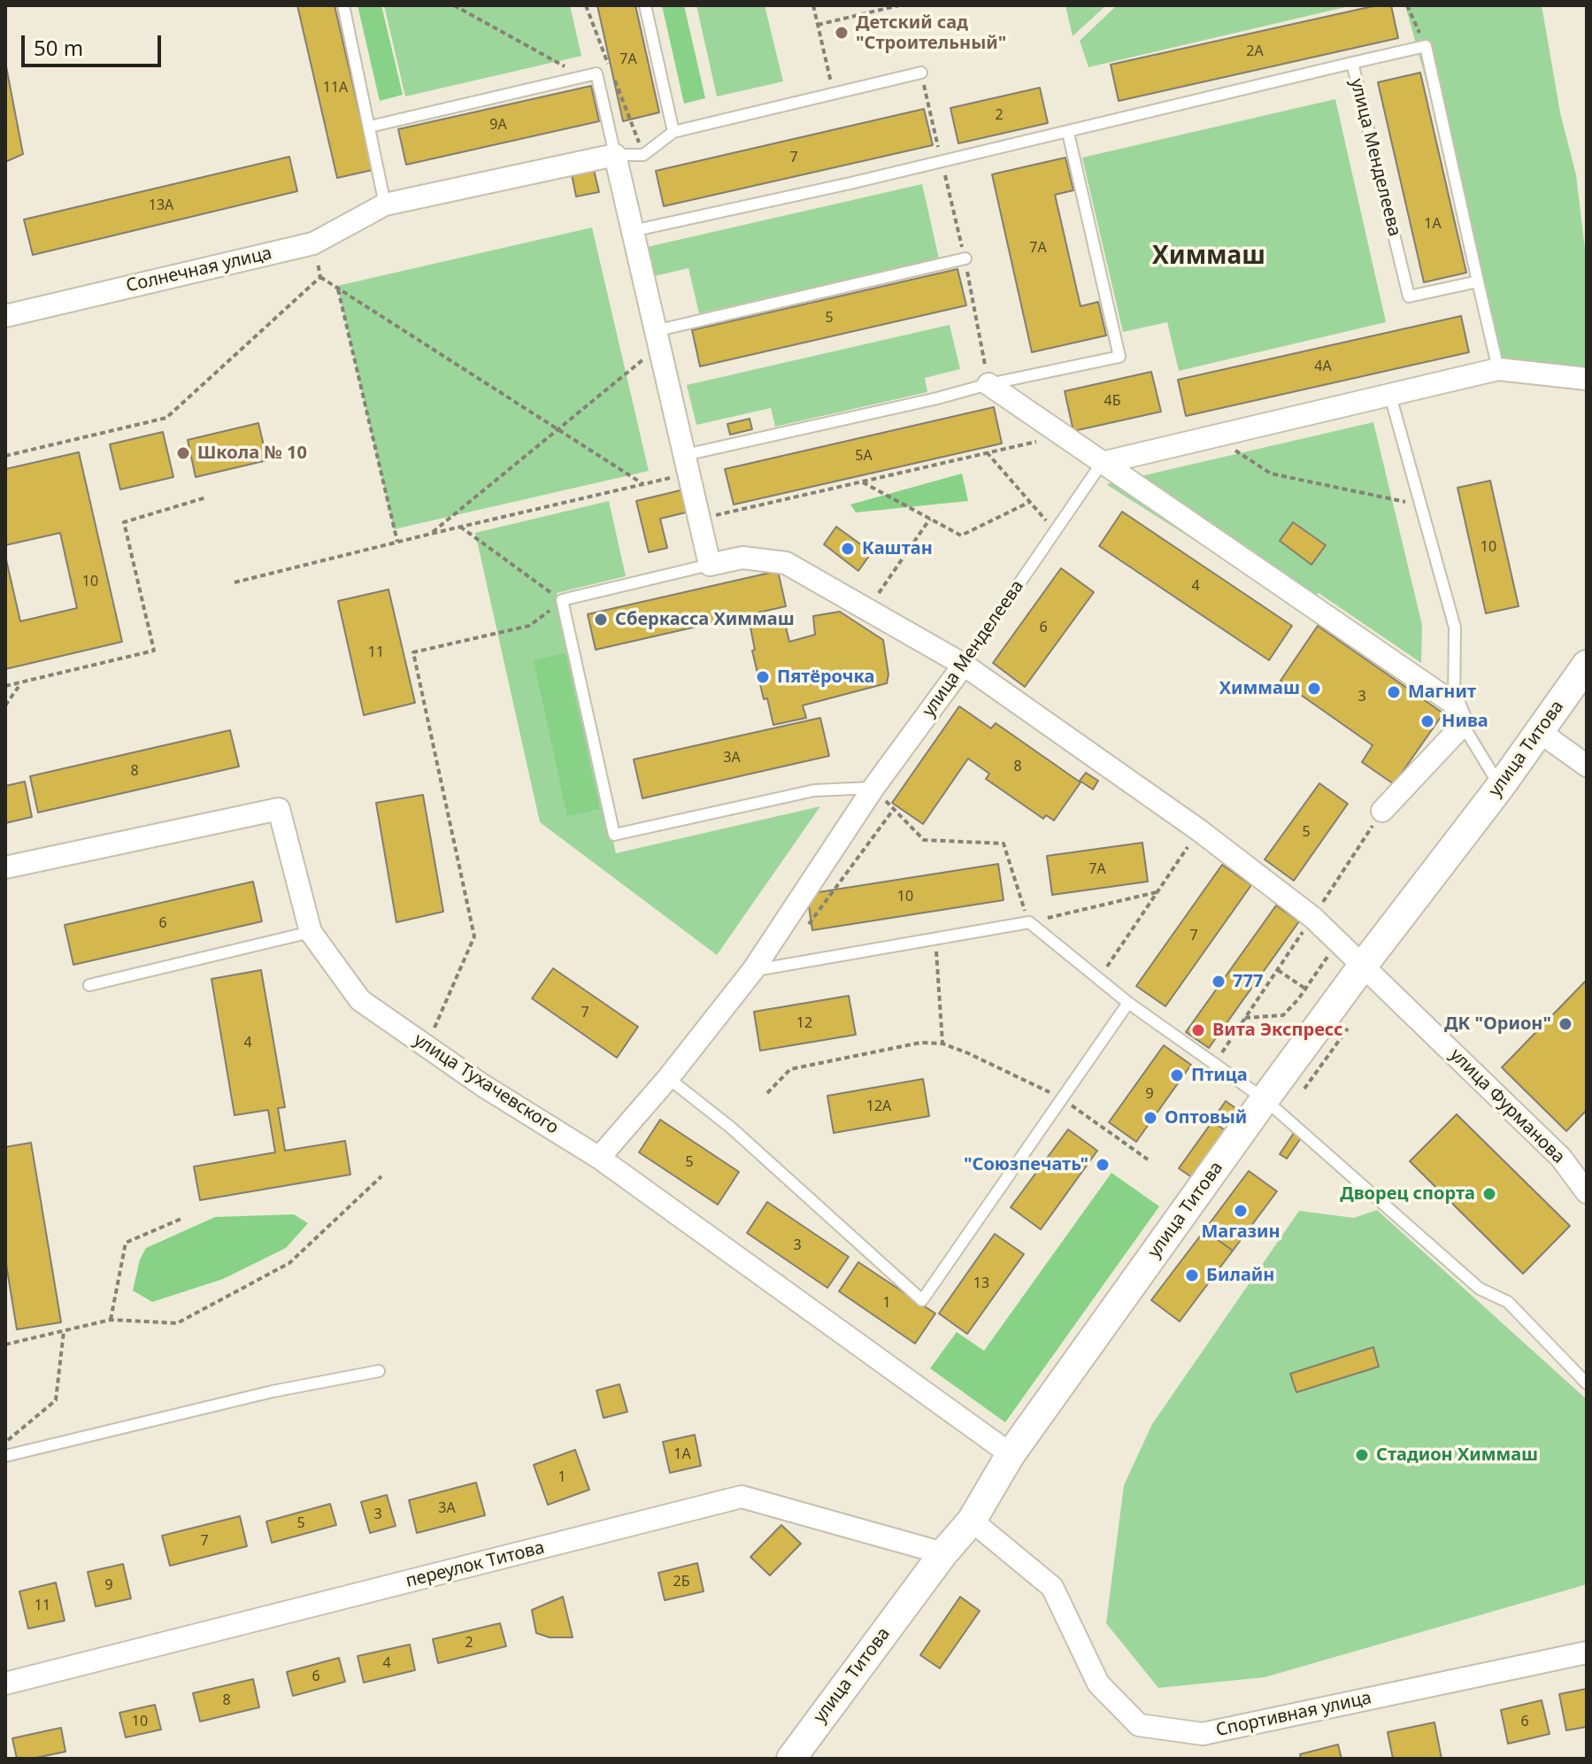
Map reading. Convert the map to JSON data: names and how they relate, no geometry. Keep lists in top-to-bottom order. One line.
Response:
{"streets":{"street":["улица Менделеева","Солнечная улица","улица Титова","улица Тухачевского","улица Фурманова","переулок Титова","Спортивная улица"]},"crossings":[["улица Менделеева","улица Тухачевского"],["улица Менделеева","улица Фурманова"],["улица Титова","улица Тухачевского"],["улица Титова","улица Фурманова"],["улица Титова","переулок Титова"],["улица Титова","Спортивная улица"]],"districts":["Химмаш"],"places":["Детский сад \"Строительный\"","Школа № 10","Каштан","Сберкасса Химмаш","Пятёрочка","Химмаш","Магнит","Нива","777","ДК \"Орион\"","Вита Экспресс","Птица","Оптовый","\"Союзпечать\"","Дворец спорта","Магазин","Билайн","Стадион Химмаш"],"house_numbers":["2А","7А","11А","2","9А","7","13А","1А","7А","5","4А","4Б","5А","10","10","4","6","11","3","3А","8","8","5","7А","10","6","7","7","12","4","9","12А","5","3","13","1","1А","1","3А","3","5","7","2Б","9","11","2","4","6","8","10","6"],"scale_bar":"50 m"}
